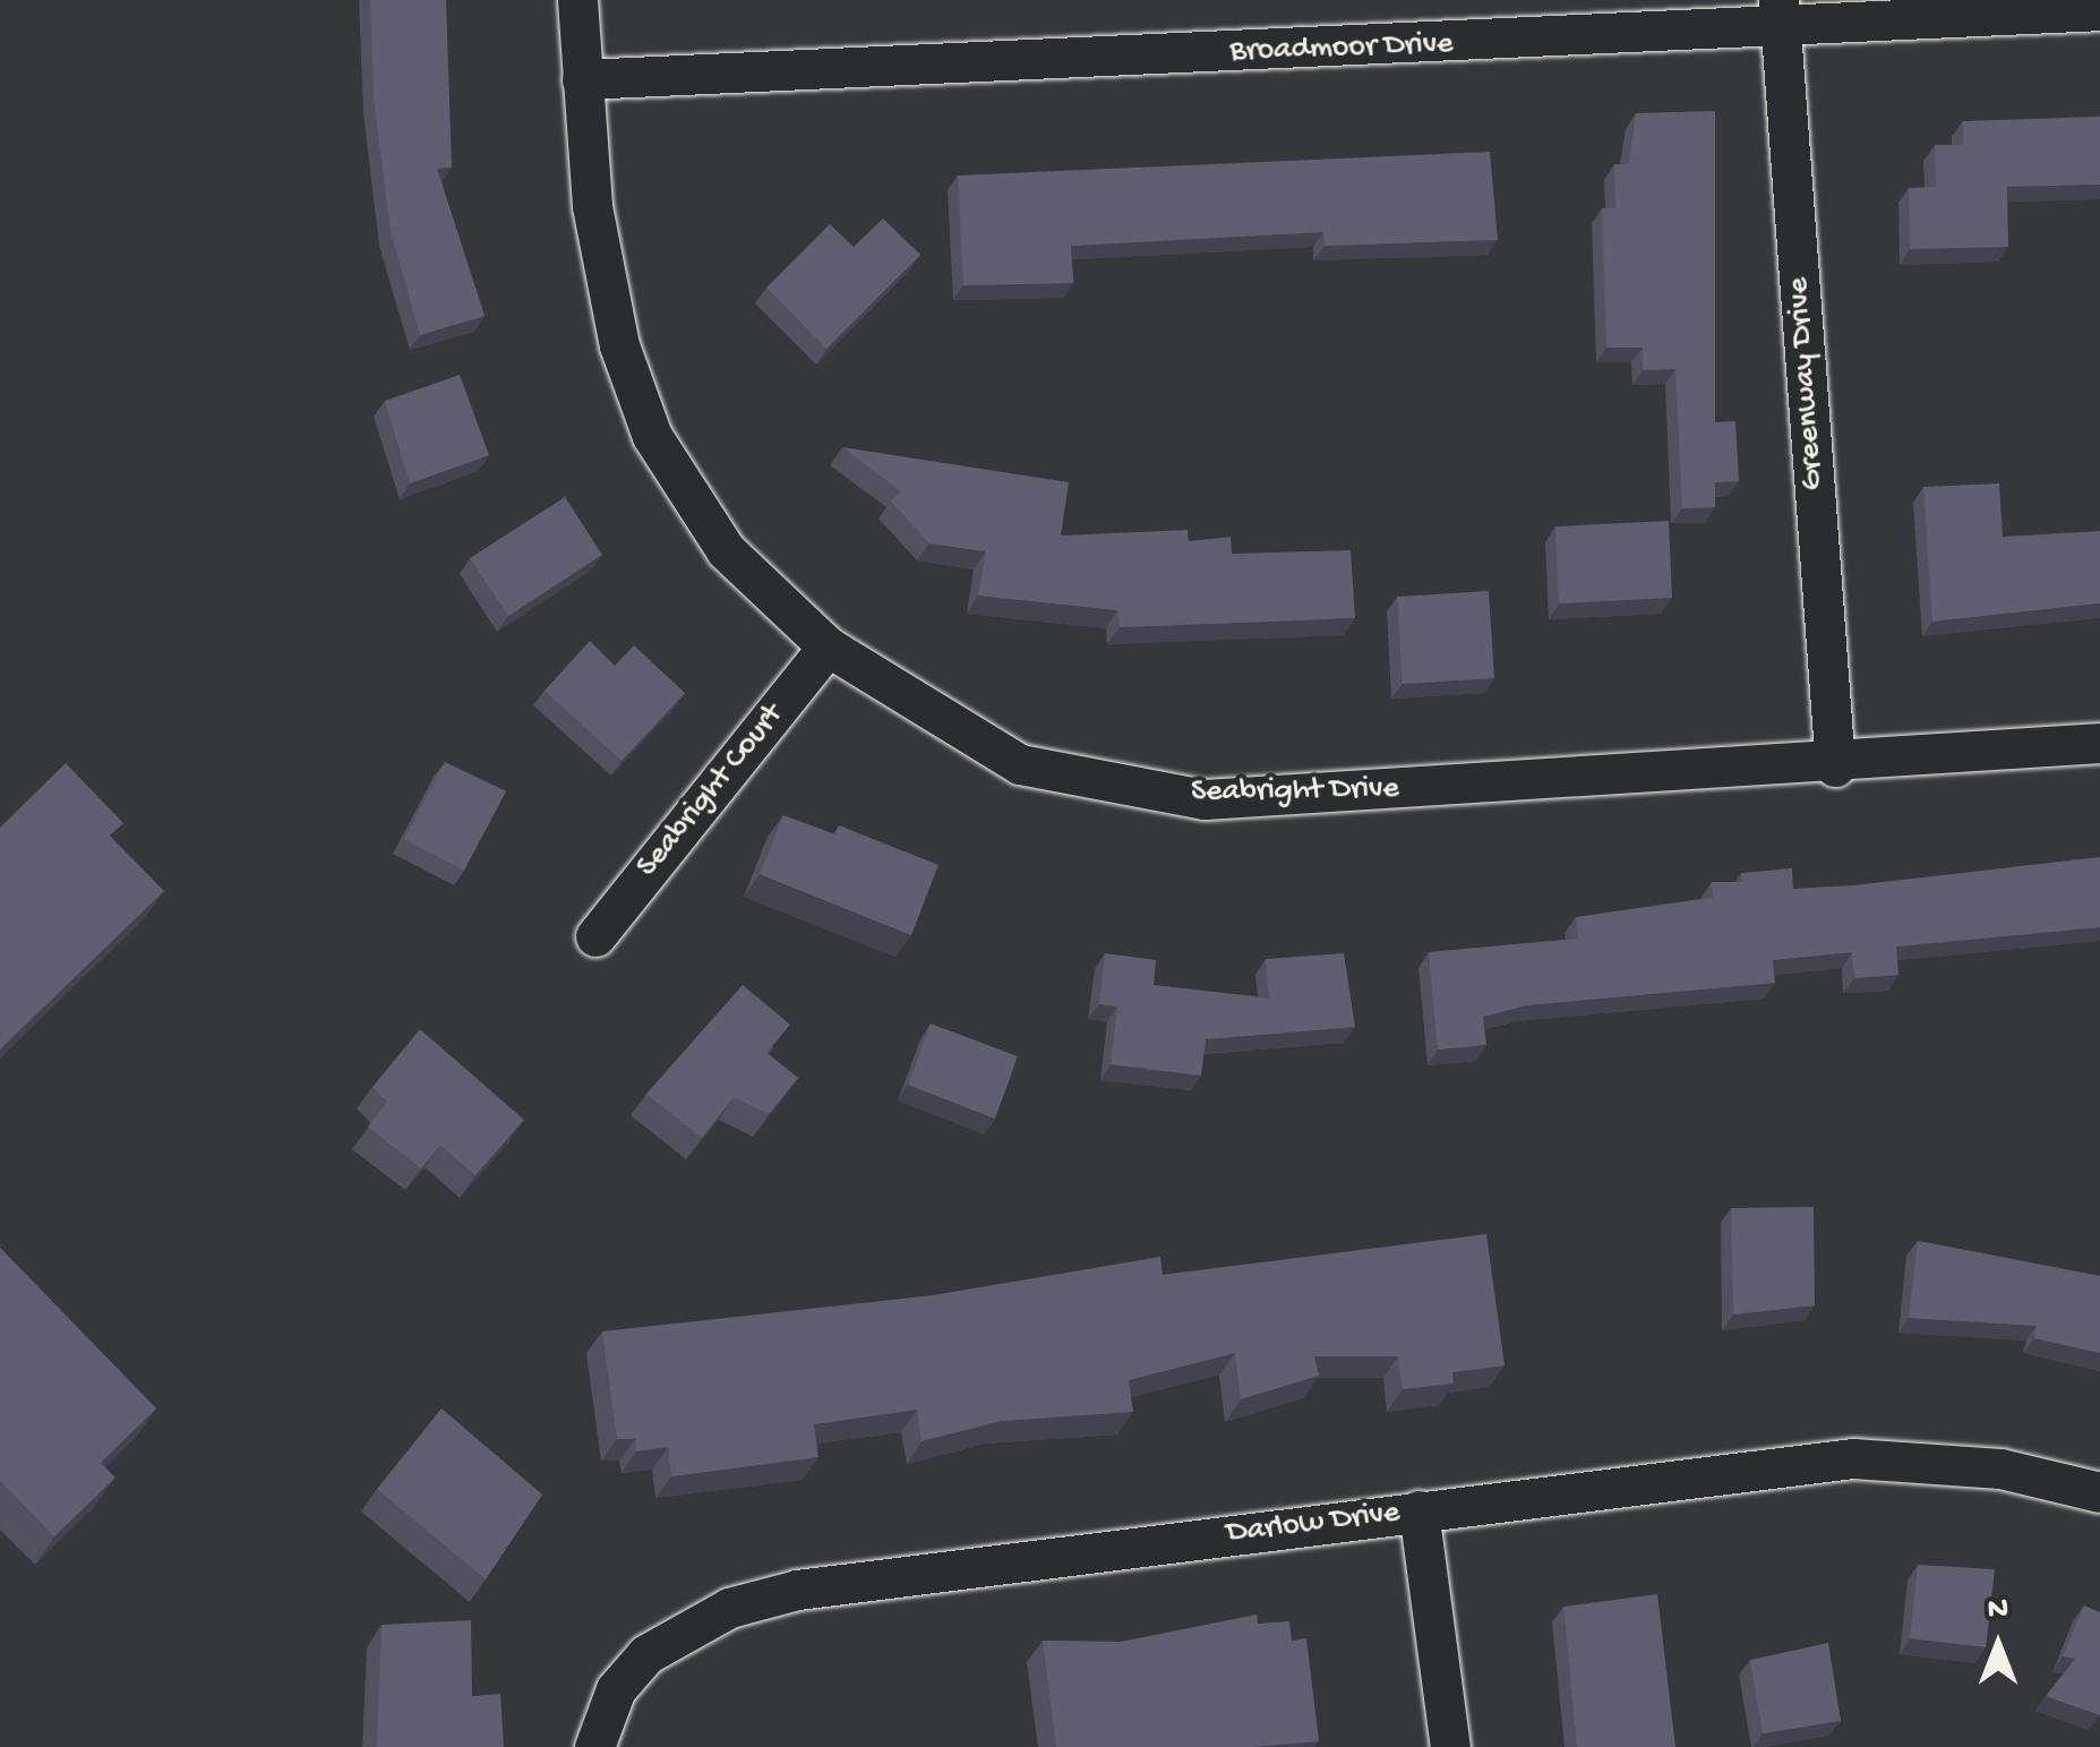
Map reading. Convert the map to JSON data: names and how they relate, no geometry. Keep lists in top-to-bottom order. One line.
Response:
{"streets":{"street":["Broadmoor Drive","Greenway Drive","Seabright Court","Seabright Drive","Darlow Drive"]},"crossings":[["Broadmoor Drive","Greenway Drive"],["Broadmoor Drive","Seabright Drive"],["Greenway Drive","Seabright Drive"],["Seabright Court","Seabright Drive"]],"north":"top"}
